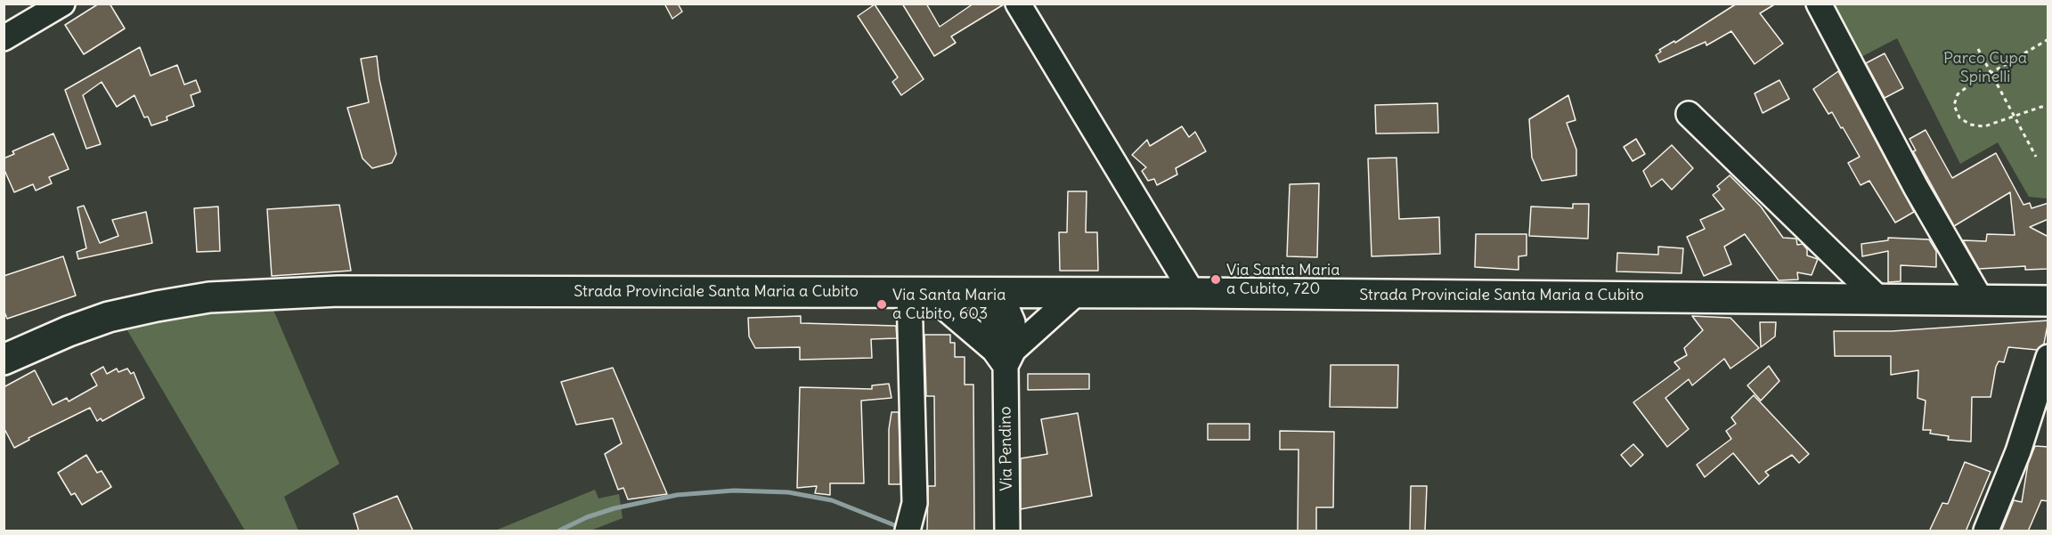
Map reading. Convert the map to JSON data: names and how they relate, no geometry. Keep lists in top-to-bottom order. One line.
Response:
{"streets":{"main road":["Strada Provinciale Santa Maria a Cubito"],"street":["Via Pendino"]},"crossings":[["Strada Provinciale Santa Maria a Cubito","Via Pendino"]],"parks":["Parco Cupa Spinelli"],"places":["Via Santa Maria a Cubito, 720","Via Santa Maria a Cubito, 603"]}
